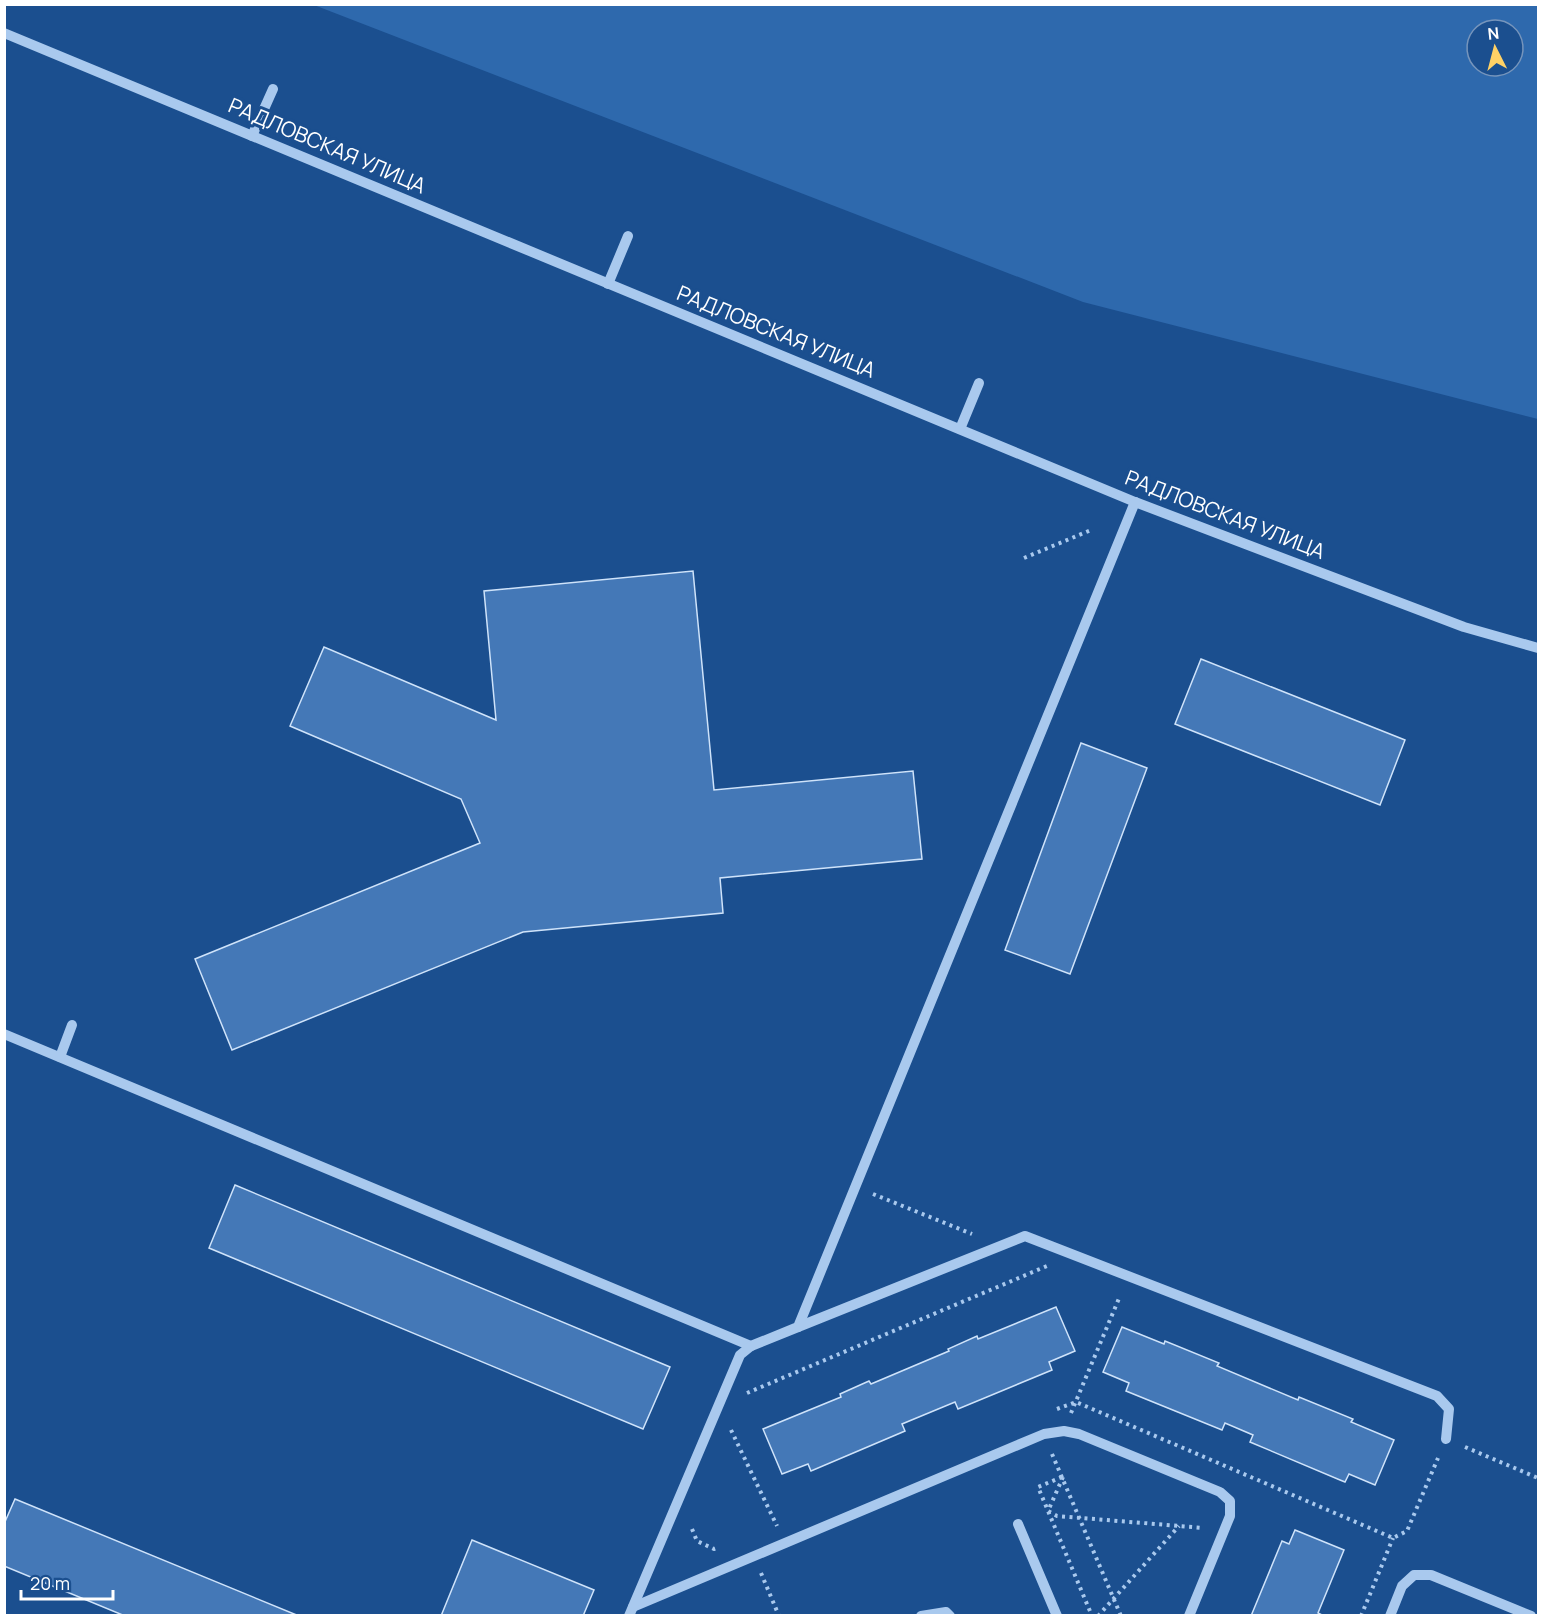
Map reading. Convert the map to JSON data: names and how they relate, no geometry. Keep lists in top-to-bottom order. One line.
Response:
{"streets":{"street":["РАДЛОВСКАЯ УЛИЦА"]},"scale_bar":"20 m","north":"top"}
